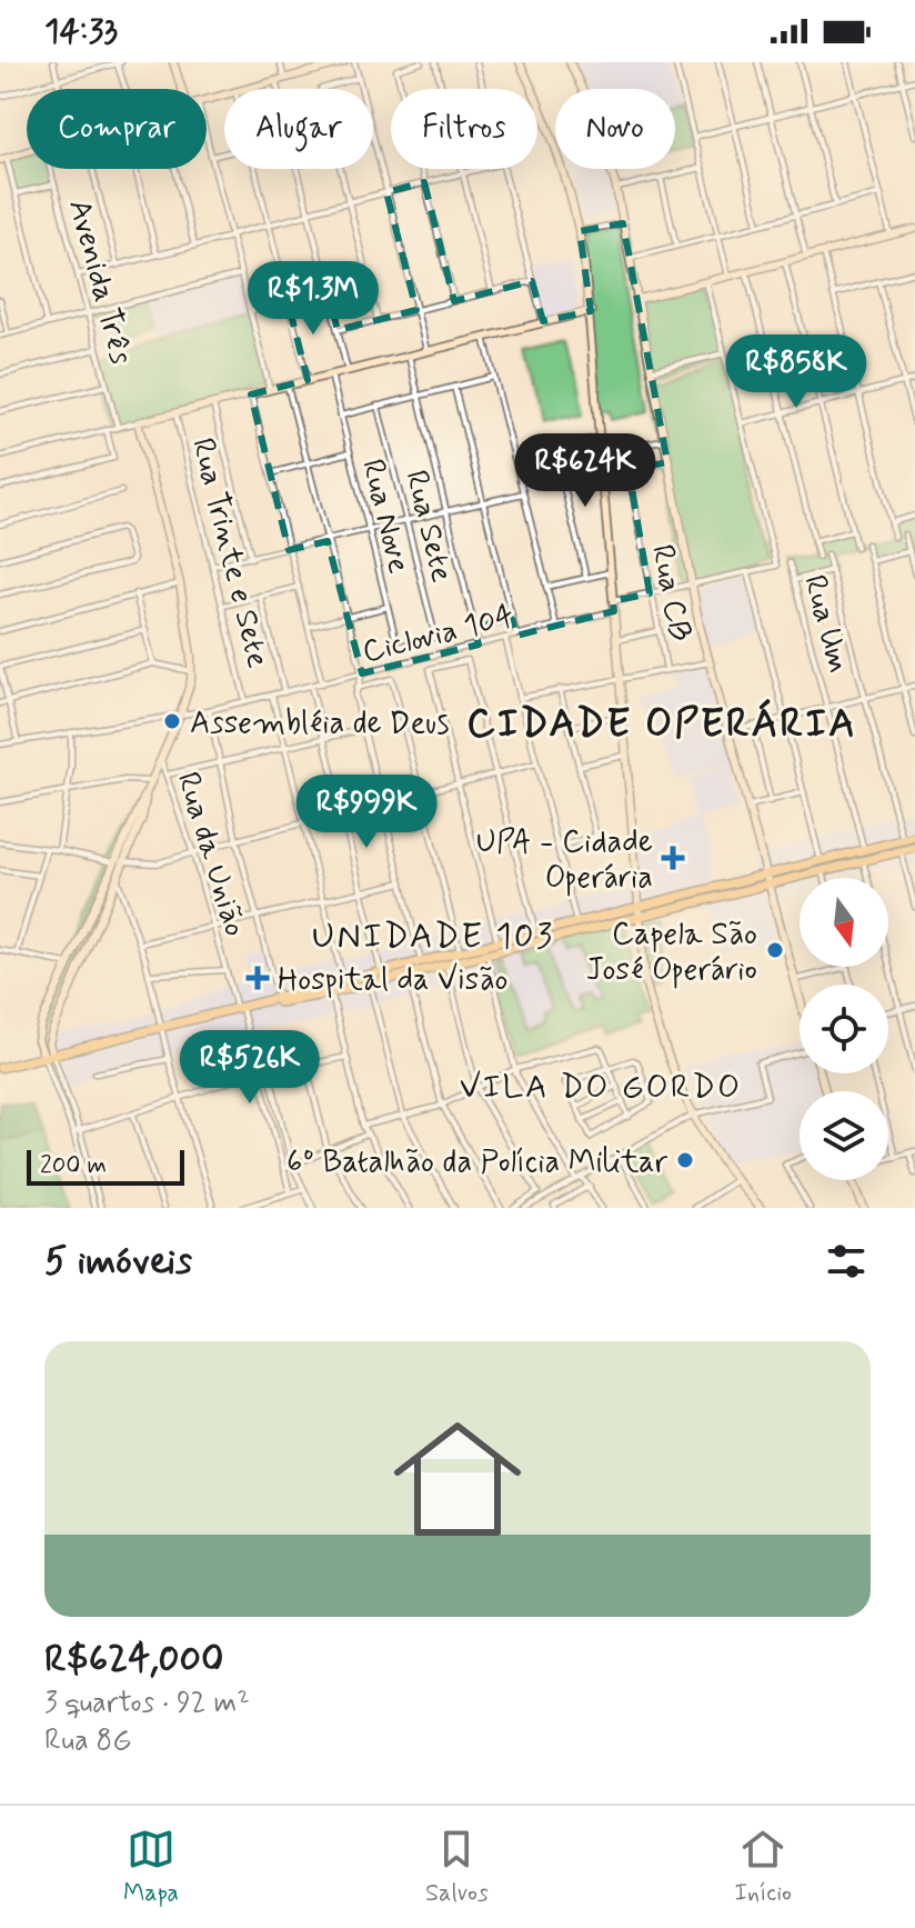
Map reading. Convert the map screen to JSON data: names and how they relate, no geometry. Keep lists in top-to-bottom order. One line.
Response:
{"streets":{"street":["Avenida Três","Rua Nove","Rua Sete","Rua Trinte e Sete","Rua CB","Rua Um","Ciclovia 104","Rua da União"]},"crossings":[["Rua Nove","Rua Sete"],["Rua Trinte e Sete","Ciclovia 104"]],"districts":["CIDADE OPERÁRIA","UNIDADE 103","VILA DO GORDO"],"places":{"other":["Assembléia de Deus","Capela São José Operário","6º Batalhão da Polícia Militar"],"health":["UPA - Cidade Operária","Hospital da Visão"]},"scale_bar":"200 m","north":"bottom","page":{"status":"14:33","chip":["Comprar","Alugar","Filtros","Novo"],"price":["R$1.3M","R$858K","R$624K","R$999K","R$526K"],"scale":"200 m","heading":"5 imóveis","list":[{"name":"R$624,000","note":"3 quartos · 92 m² · Rua 8G"}],"tabs":["Mapa","Salvos","Início"]}}
